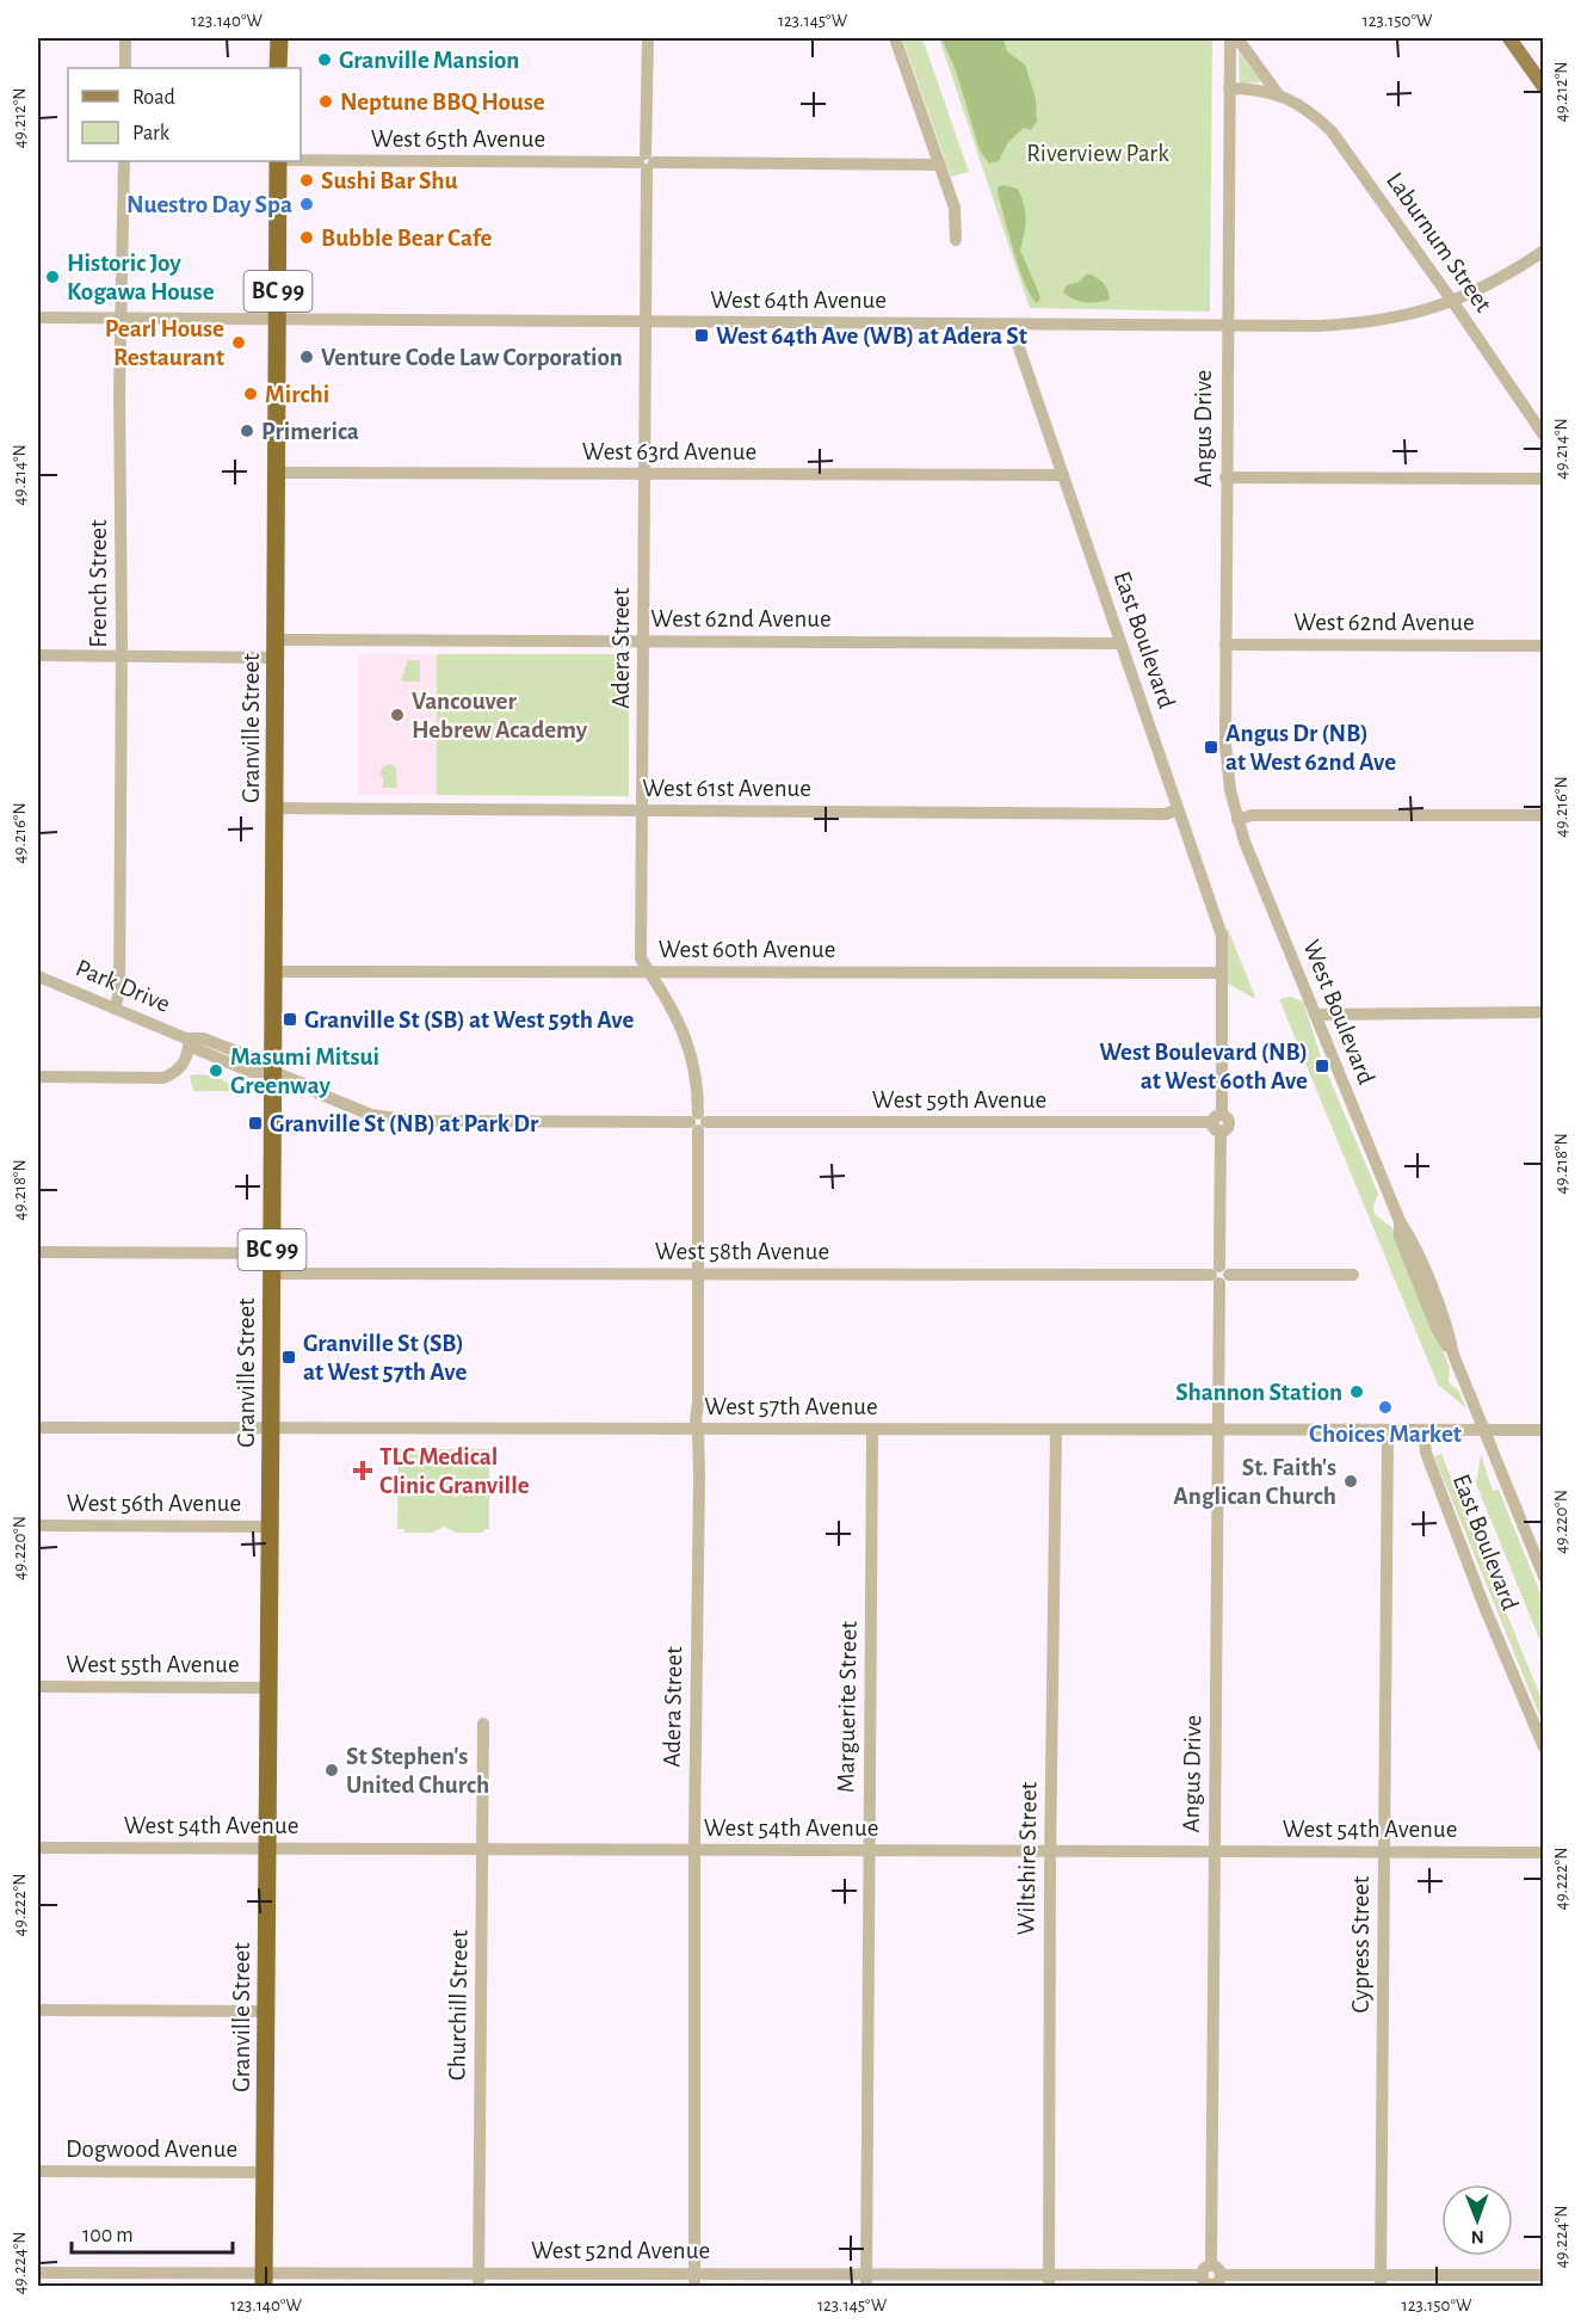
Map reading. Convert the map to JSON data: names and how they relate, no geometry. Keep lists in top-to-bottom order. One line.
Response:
{"streets":{"highway":["BC 99","Granville Street"],"street":["West 65th Avenue","Laburnum Street","West 64th Avenue","Angus Drive","West 63rd Avenue","French Street","West 62nd Avenue","East Boulevard","Adera Street","West 61st Avenue","West 60th Avenue","Park Drive","West Boulevard","West 59th Avenue","West 58th Avenue","West 57th Avenue","West 56th Avenue","West 55th Avenue","Marguerite Street","West 54th Avenue","Wiltshire Street","Cypress Street","Churchill Street","Dogwood Avenue","West 52nd Avenue"]},"crossings":[["West 65th Avenue","Adera Street"],["Laburnum Street","West 64th Avenue"],["Laburnum Street","Angus Drive"],["West 64th Avenue","Angus Drive"],["West 64th Avenue","French Street"],["West 64th Avenue","East Boulevard"],["West 64th Avenue","Adera Street"],["West 64th Avenue","Granville Street"],["Angus Drive","West 62nd Avenue"],["Angus Drive","East Boulevard"],["Angus Drive","West 60th Avenue"],["Angus Drive","West Boulevard"],["Angus Drive","West 59th Avenue"],["Angus Drive","West 58th Avenue"],["Angus Drive","West 57th Avenue"],["Angus Drive","West 54th Avenue"],["Angus Drive","West 52nd Avenue"],["West 63rd Avenue","East Boulevard"],["West 63rd Avenue","Adera Street"],["West 63rd Avenue","Granville Street"],["French Street","West 62nd Avenue"],["French Street","Park Drive"],["West 62nd Avenue","East Boulevard"],["West 62nd Avenue","Adera Street"],["West 62nd Avenue","Granville Street"],["East Boulevard","West 61st Avenue"],["East Boulevard","West 60th Avenue"],["East Boulevard","West 57th Avenue"],["Adera Street","West 61st Avenue"],["Adera Street","West 60th Avenue"],["Adera Street","West 59th Avenue"],["Adera Street","West 58th Avenue"],["Adera Street","West 57th Avenue"],["Adera Street","West 54th Avenue"],["Adera Street","West 52nd Avenue"],["Granville Street","West 61st Avenue"],["Granville Street","West 60th Avenue"],["Granville Street","Park Drive"],["Granville Street","West 59th Avenue"],["Granville Street","West 58th Avenue"],["Granville Street","West 57th Avenue"],["Granville Street","West 56th Avenue"],["Granville Street","West 55th Avenue"],["Granville Street","West 54th Avenue"],["Granville Street","Dogwood Avenue"],["Granville Street","West 52nd Avenue"],["Park Drive","West 59th Avenue"],["West Boulevard","West 57th Avenue"],["West 57th Avenue","Marguerite Street"],["West 57th Avenue","Wiltshire Street"],["West 57th Avenue","Cypress Street"],["Marguerite Street","West 54th Avenue"],["Marguerite Street","West 52nd Avenue"],["West 54th Avenue","Wiltshire Street"],["West 54th Avenue","Cypress Street"],["West 54th Avenue","Churchill Street"],["Wiltshire Street","West 52nd Avenue"],["Cypress Street","West 52nd Avenue"],["Churchill Street","West 52nd Avenue"]],"parks":["Riverview Park"],"places":{"other":["Granville Mansion","Neptune BBQ House","Sushi Bar Shu","Nuestro Day Spa","Bubble Bear Cafe","Historic Joy Kogawa House","Pearl House Restaurant","Venture Code Law Corporation","Mirchi","Primerica","Vancouver Hebrew Academy","Masumi Mitsui Greenway","Shannon Station","Choices Market","St. Faith's Anglican Church","St Stephen's United Church"],"transit":["West 64th Ave (WB) at Adera St","Angus Dr (NB) at West 62nd Ave","Granville St (SB) at West 59th Ave","West Boulevard (NB) at West 60th Ave","Granville St (NB) at Park Dr","Granville St (SB) at West 57th Ave"],"health":["TLC Medical Clinic Granville"]},"legend":["Road","Park"],"scale_bar":"100 m","north":"bottom","coordinates":["123.140°W","123.145°W","123.150°W","49.212°N","49.214°N","49.216°N","49.218°N","49.220°N","49.222°N","49.224°N"]}
